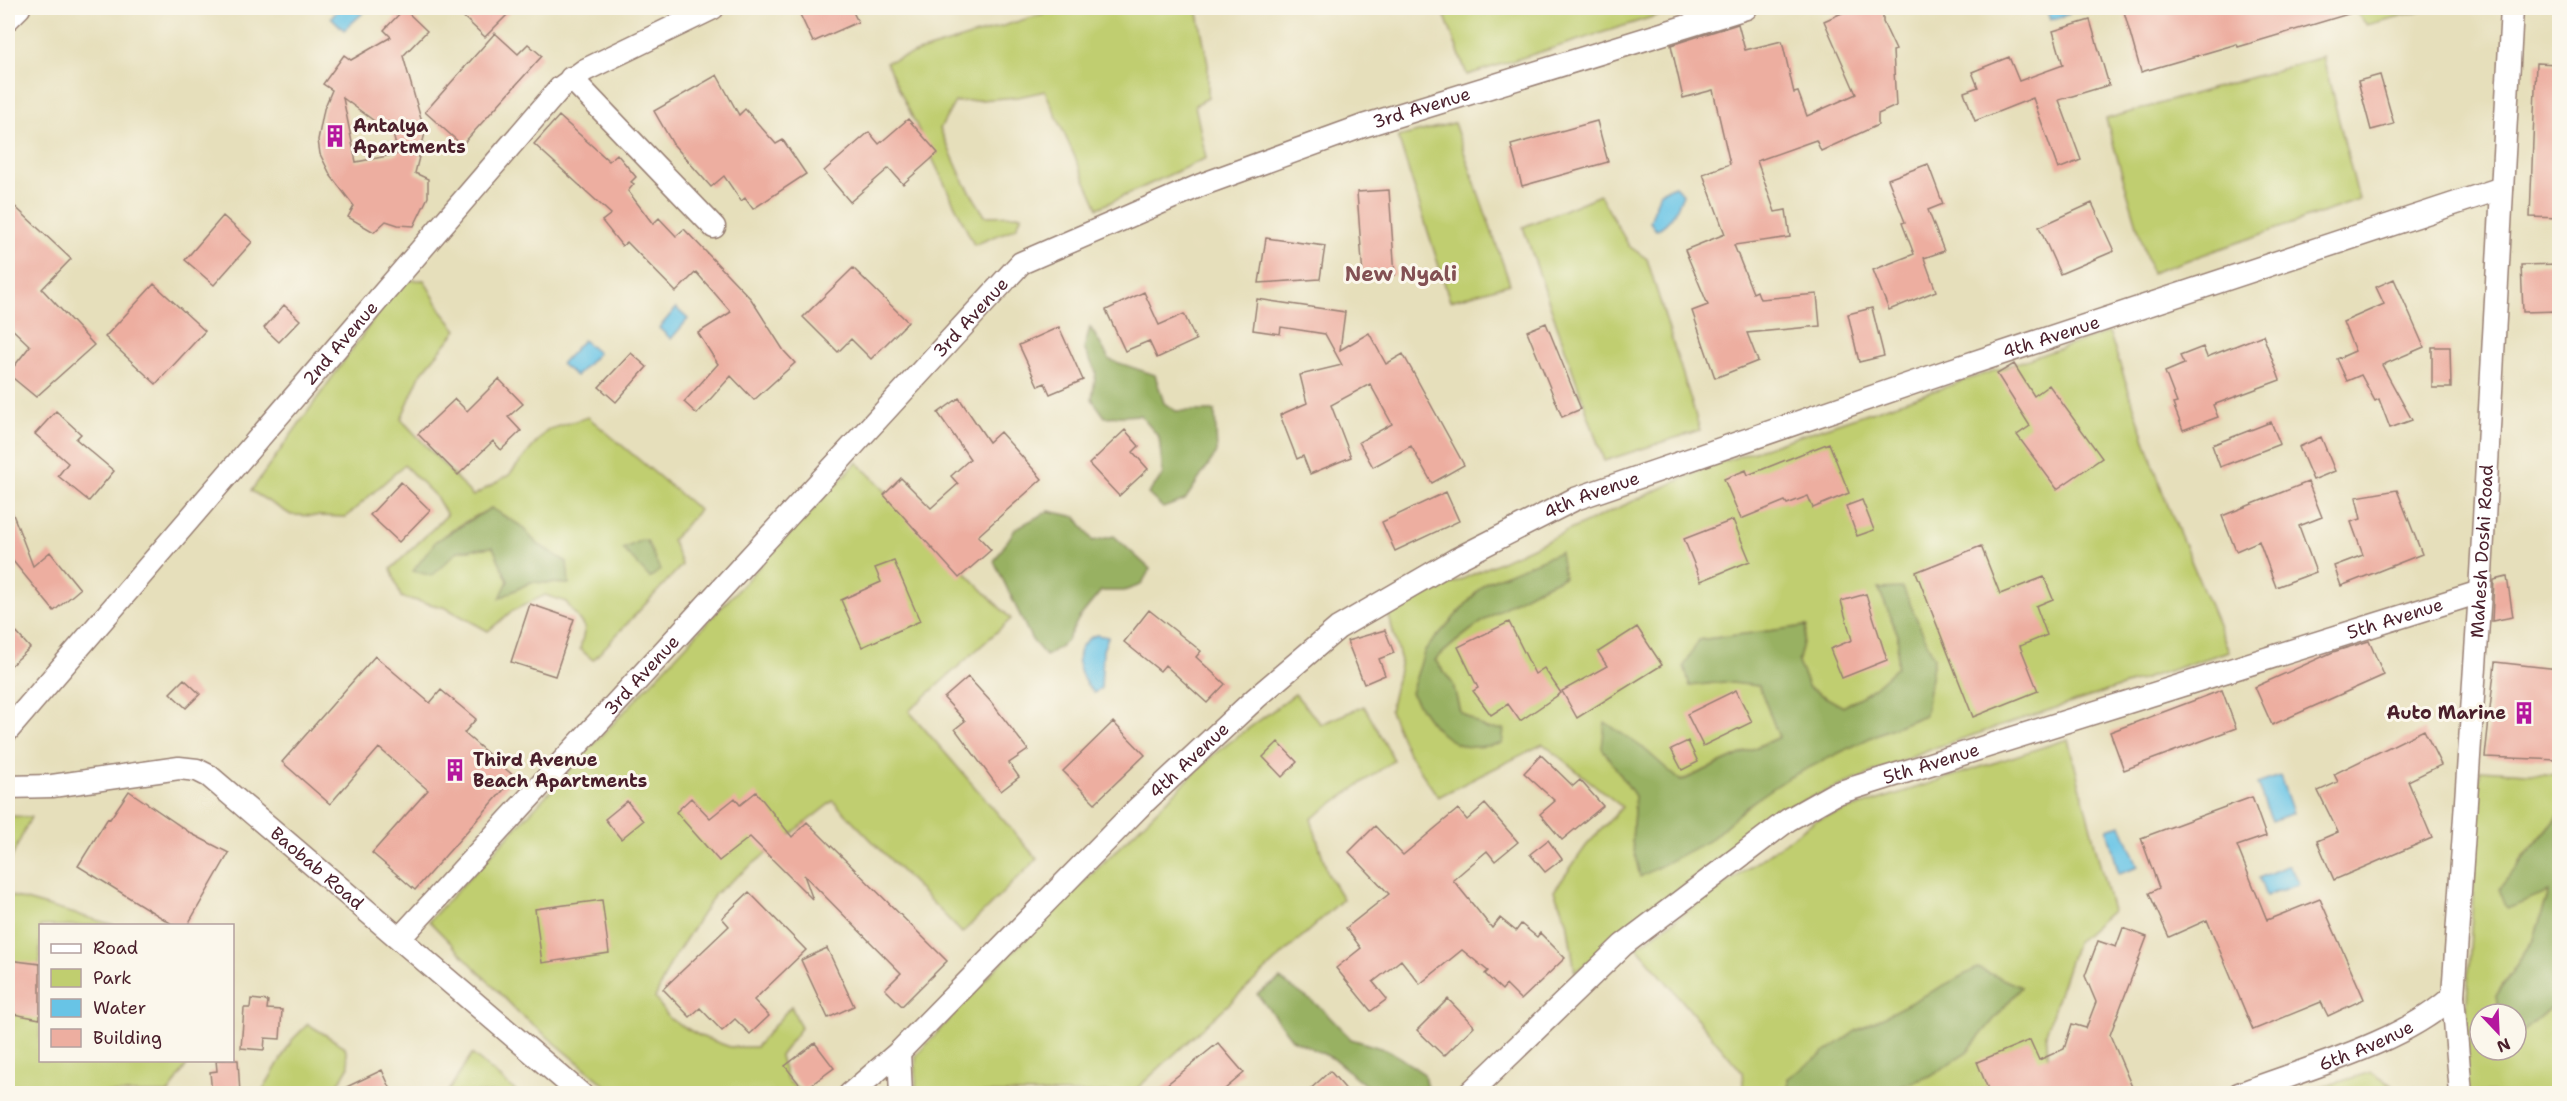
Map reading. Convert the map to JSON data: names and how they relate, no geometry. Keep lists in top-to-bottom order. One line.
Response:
{"streets":{"street":["3rd Avenue","4th Avenue","2nd Avenue","Mahesh Doshi Road","5th Avenue","Baobab Road","6th Avenue"]},"crossings":[["3rd Avenue","Baobab Road"],["4th Avenue","Mahesh Doshi Road"],["Mahesh Doshi Road","5th Avenue"],["Mahesh Doshi Road","6th Avenue"]],"districts":["New Nyali"],"places":{"building":["Antalya Apartments","Auto Marine","Third Avenue Beach Apartments"]},"legend":["Road","Park","Water","Building"],"north":"bottom right"}
